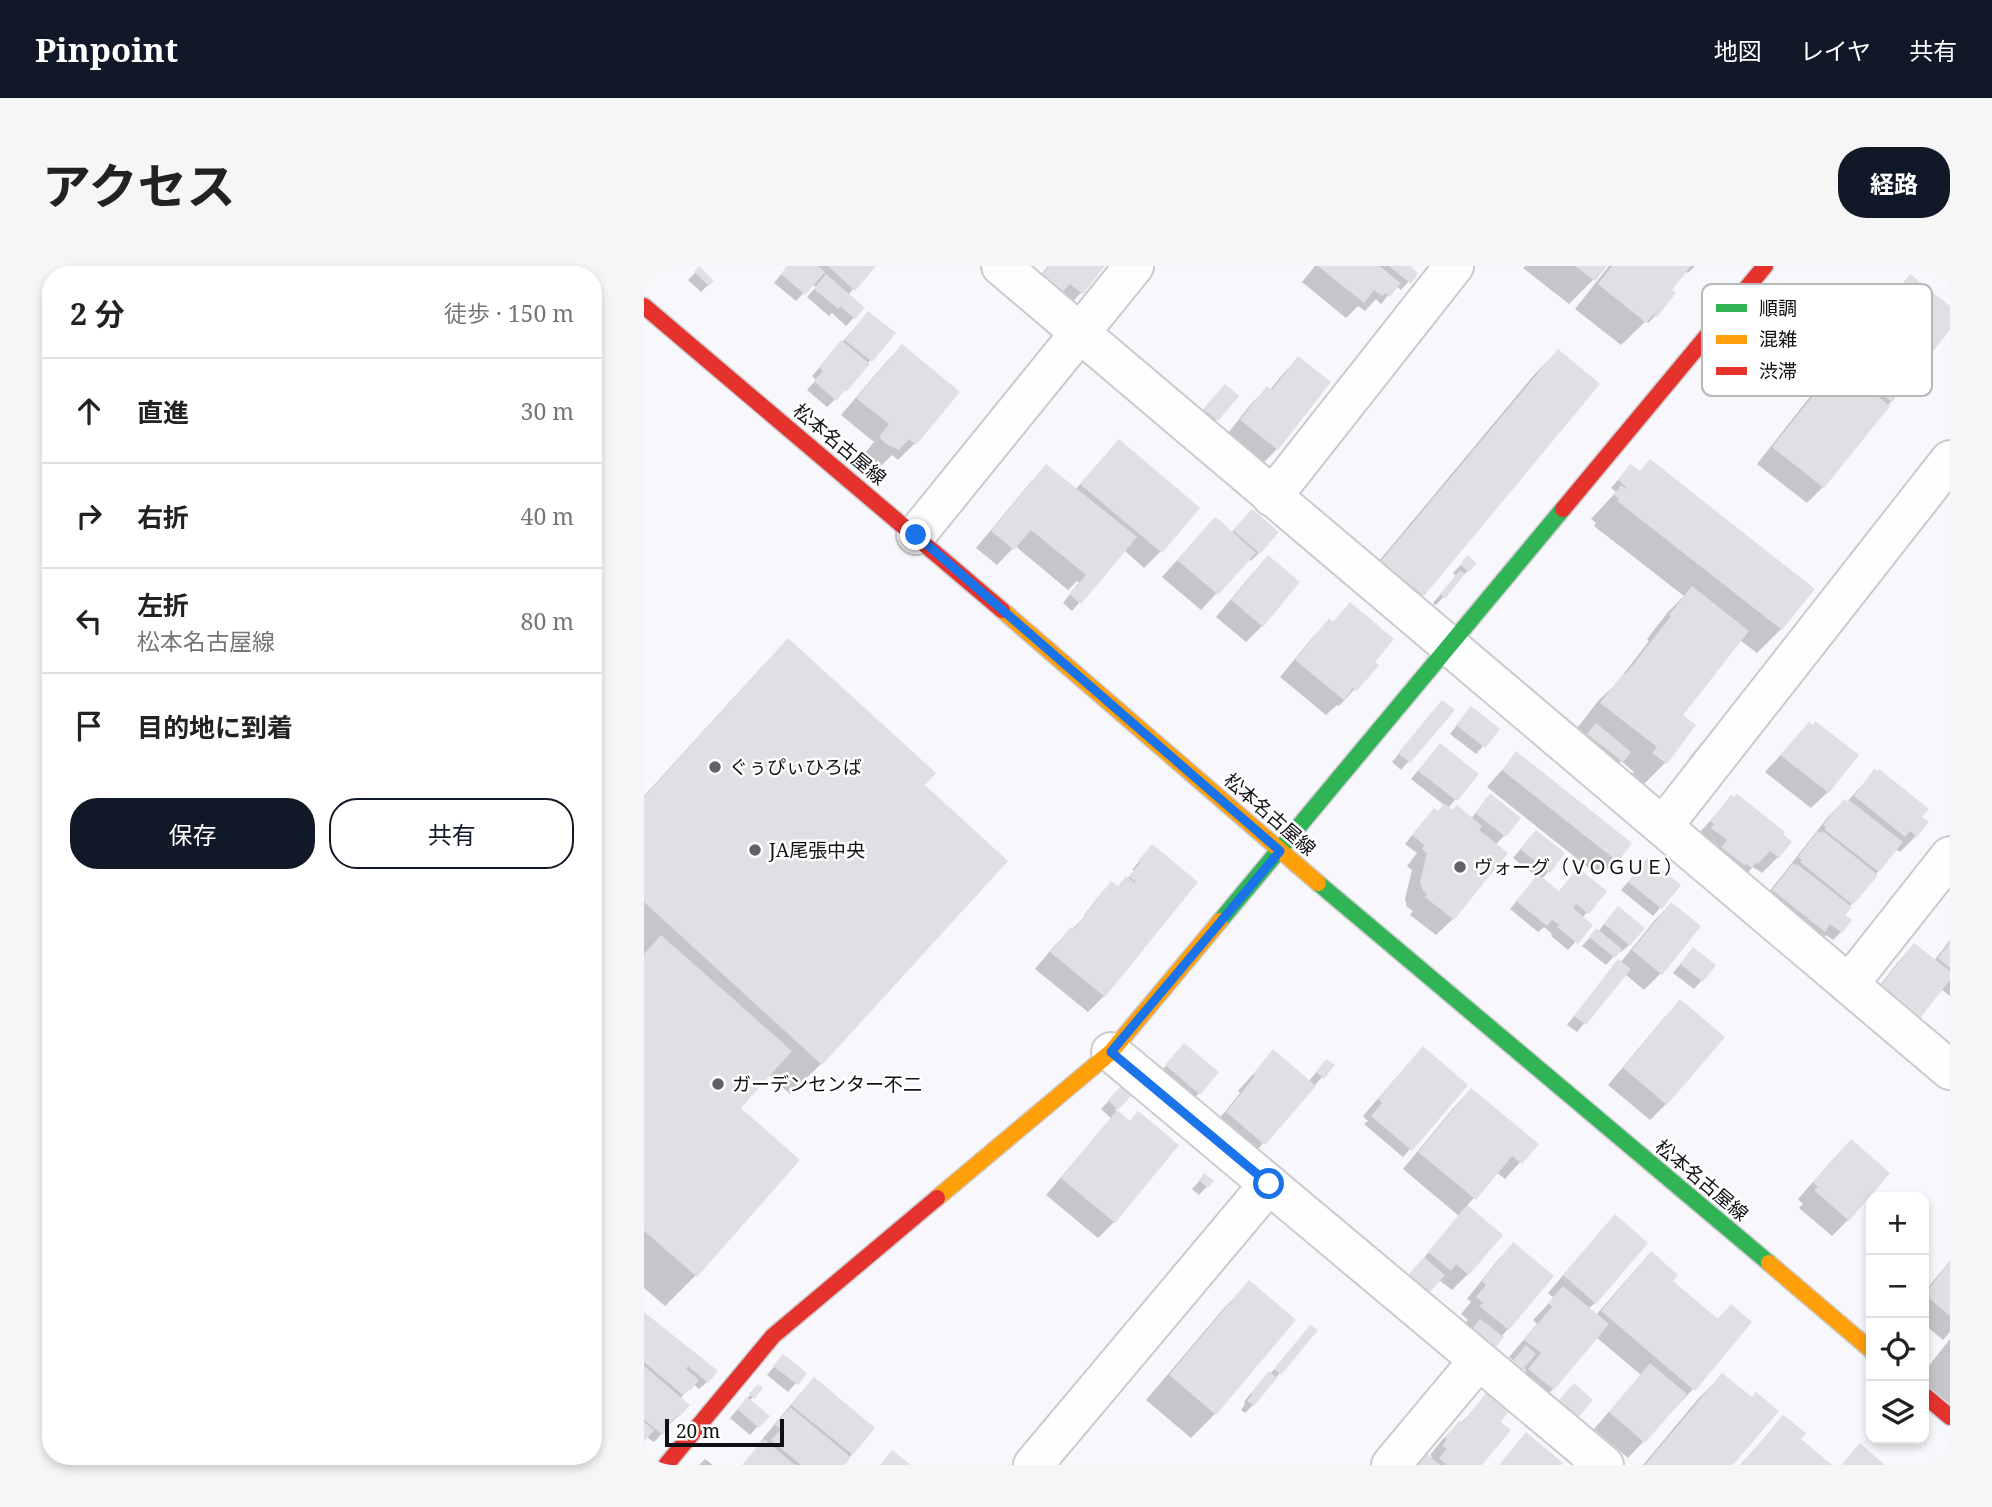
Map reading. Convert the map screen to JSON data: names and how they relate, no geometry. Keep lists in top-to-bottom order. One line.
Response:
{"streets":{"main road":["松本名古屋線"]},"places":["ぐぅぴぃひろば","JA尾張中央","ヴォーグ（ＶＯＧＵＥ）","ガーデンセンター不二"],"legend":["順調","混雑","渋滞"],"scale_bar":"20 m","page":{"header":"Pinpoint","nav":["地図","レイヤ","共有"],"title":"アクセス","buttons":["経路",["保存","共有"]],"heading":["2 分","徒歩 · 150 m"],"list":[["直進","30 m"],["右折","40 m"],["左折","松本名古屋線","80 m"],"目的地に到着"],"map_buttons":["+","−"],"scale":"20 m"}}
